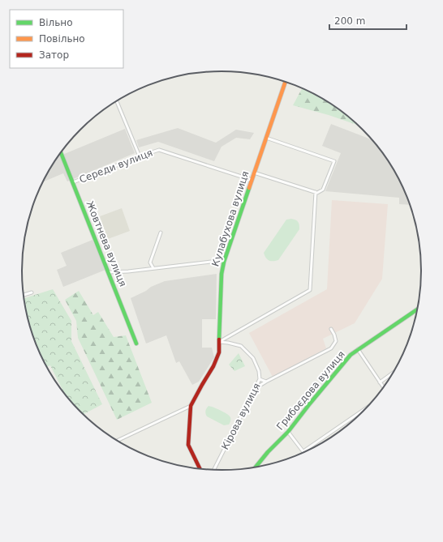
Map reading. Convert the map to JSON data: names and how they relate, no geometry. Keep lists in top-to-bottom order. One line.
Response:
{"streets":{"street":["Середи вулиця","Кулабухова вулиця","Жовтнева вулиця","Грибоєдова вулиця","Кірова вулиця"]},"crossings":[["Середи вулиця","Кулабухова вулиця"],["Середи вулиця","Жовтнева вулиця"],["Кулабухова вулиця","Кірова вулиця"]],"legend":["Вільно","Повільно","Затор"],"scale_bar":"200 m"}
